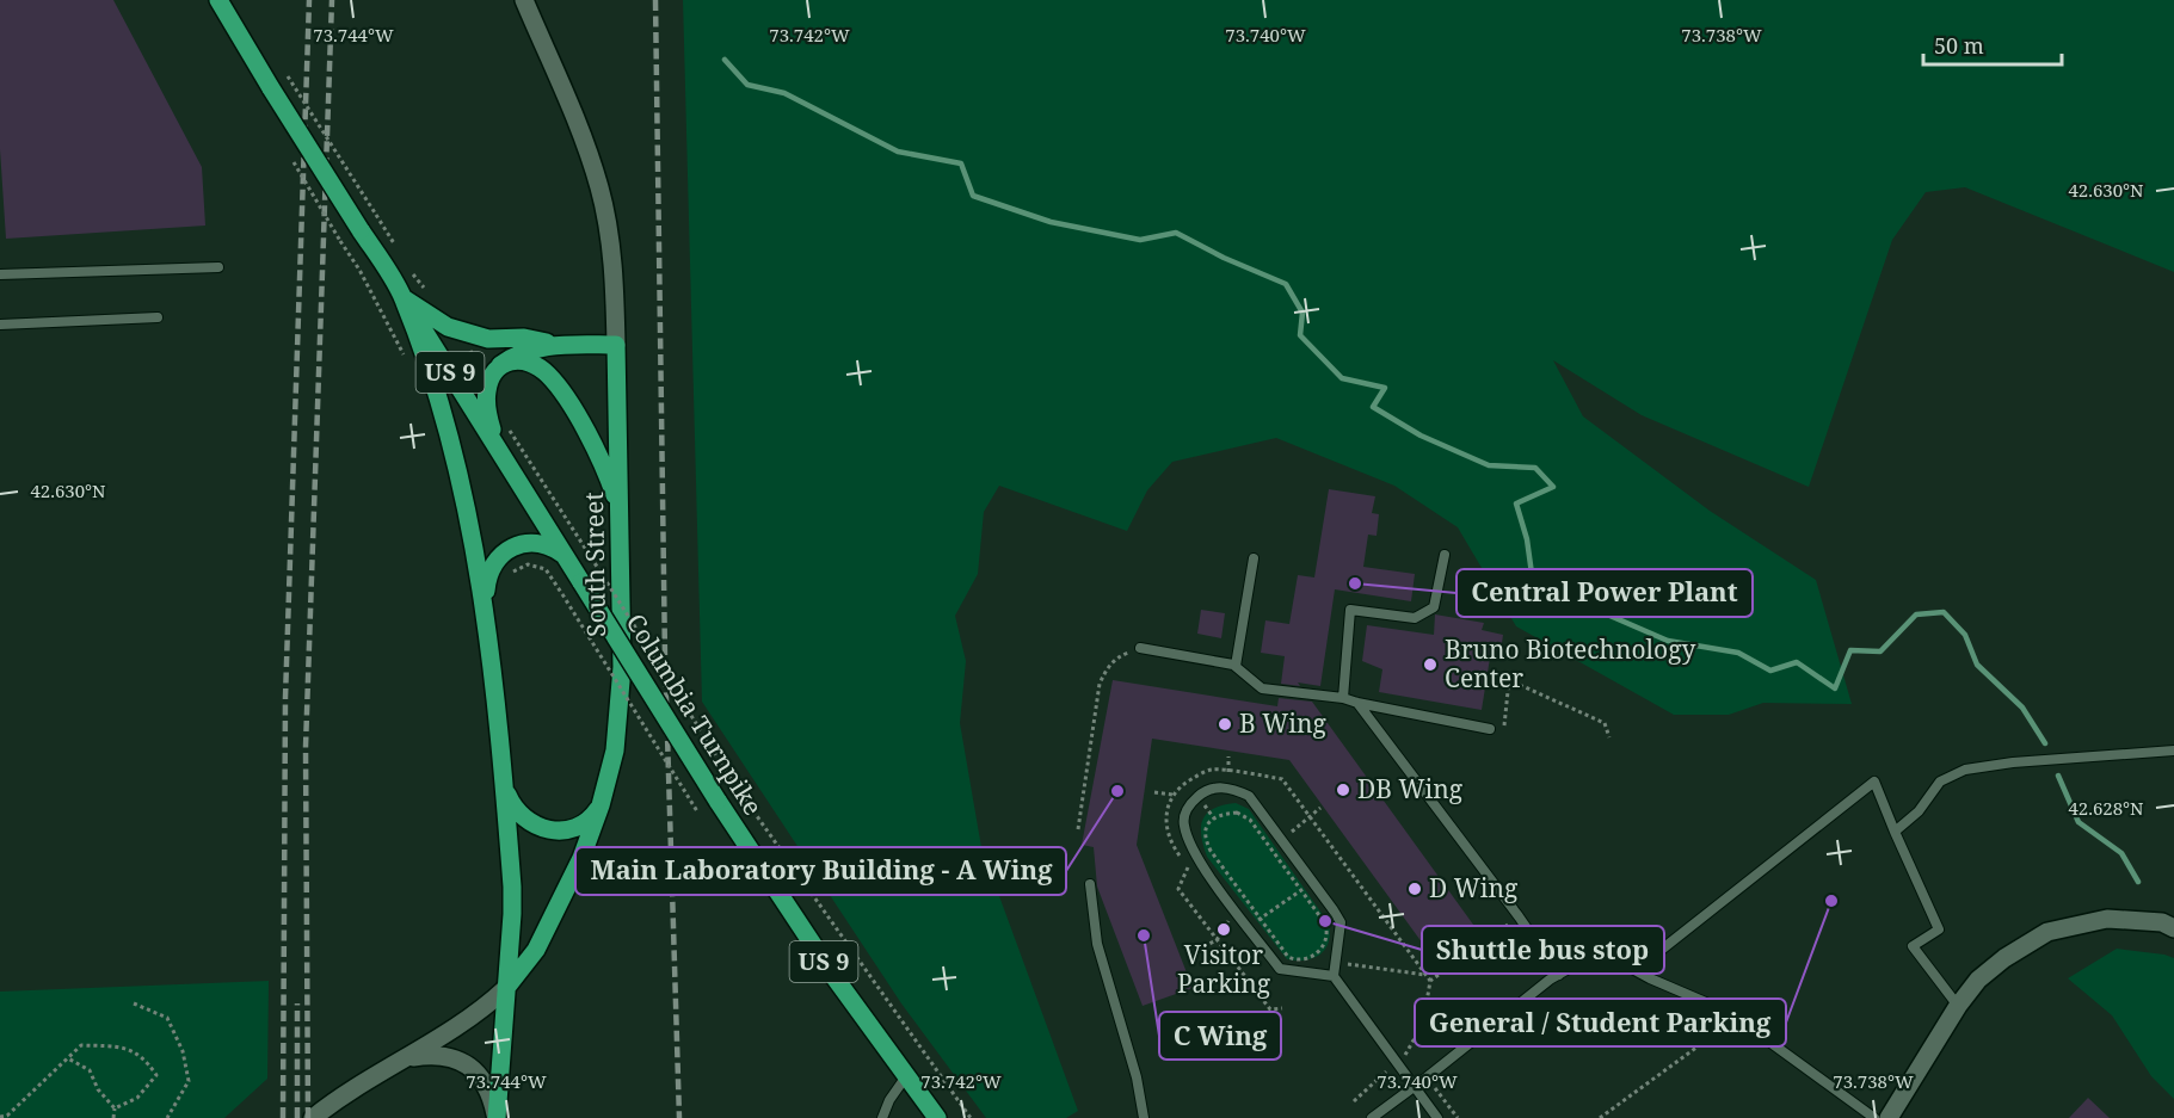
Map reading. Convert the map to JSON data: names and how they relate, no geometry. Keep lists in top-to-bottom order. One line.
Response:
{"streets":{"main road":["US 9","South Street","Columbia Turnpike"]},"crossings":[["US 9","Columbia Turnpike"]],"places":["Central Power Plant","Bruno Biotechnology Center","B Wing","DB Wing","Main Laboratory Building - A Wing","D Wing","General / Student Parking","Shuttle bus stop","Visitor Parking","C Wing"],"scale_bar":"50 m","coordinates":["73.744°W","73.742°W","73.740°W","73.738°W","42.630°N","42.628°N"]}
